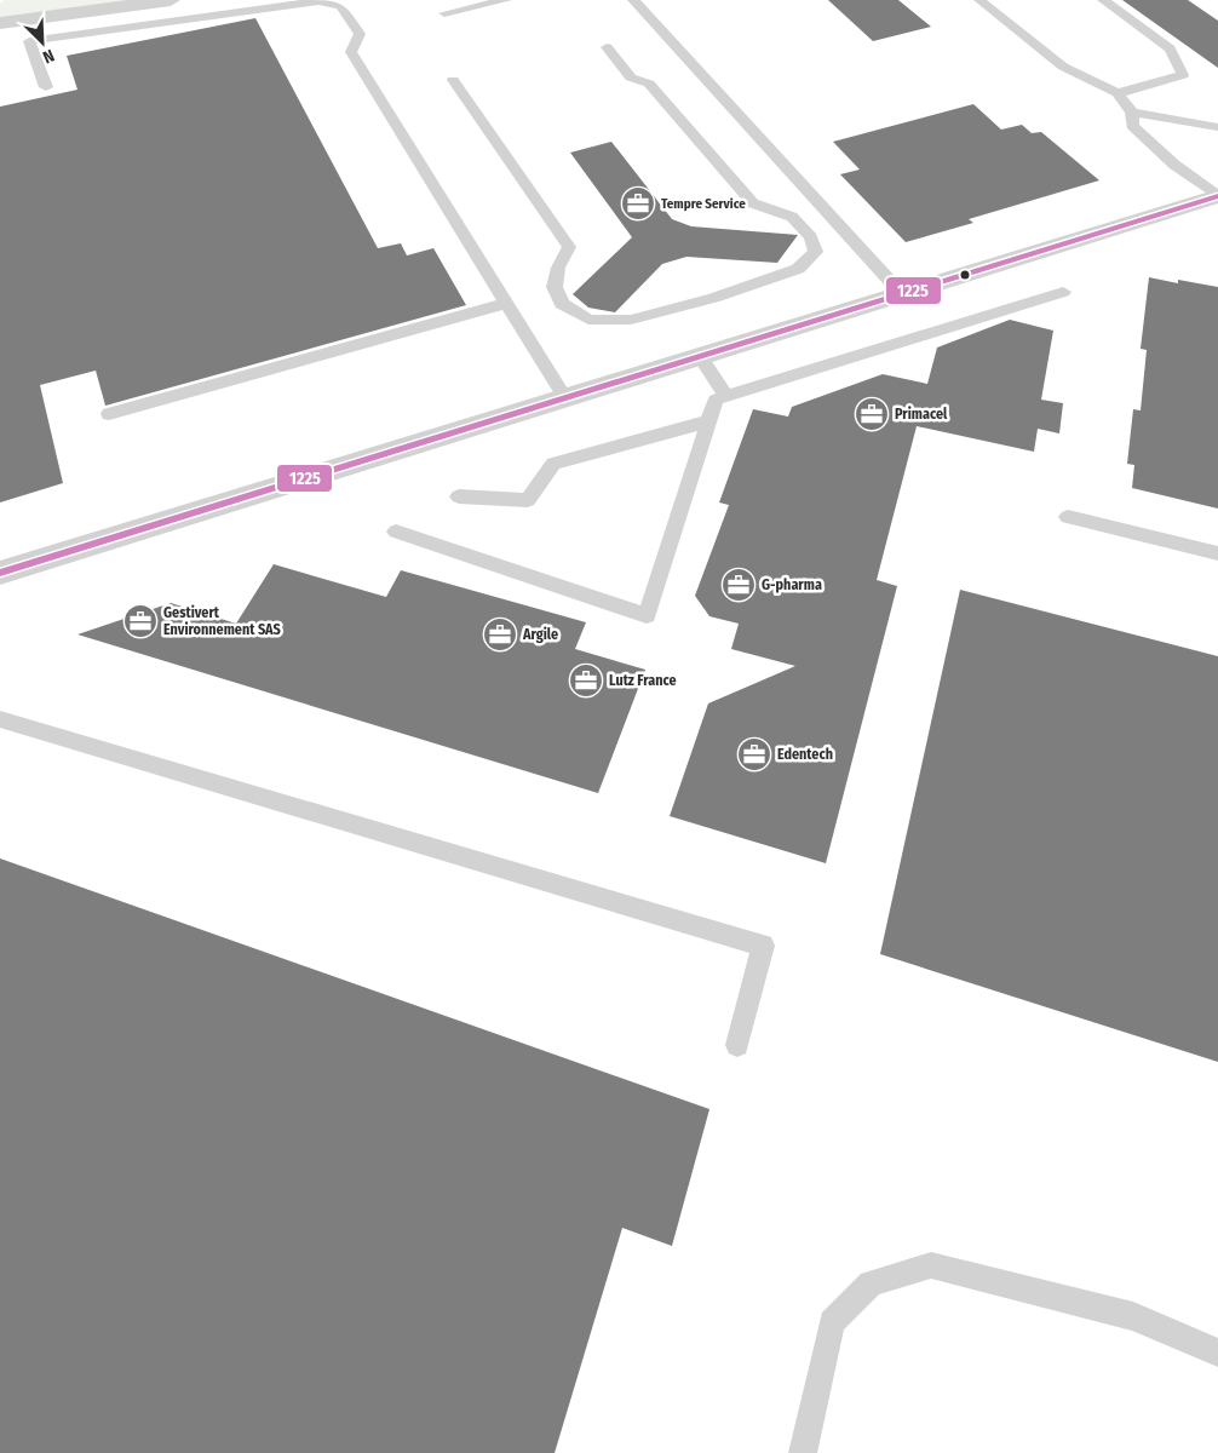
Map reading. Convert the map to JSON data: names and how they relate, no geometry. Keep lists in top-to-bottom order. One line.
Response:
{"places":{"office":["Tempre Service","Primacel","G-pharma","Gestivert Environnement SAS","Argile","Lutz France","Edentech"]},"lines":["transit line 1225"],"north":"bottom right"}
